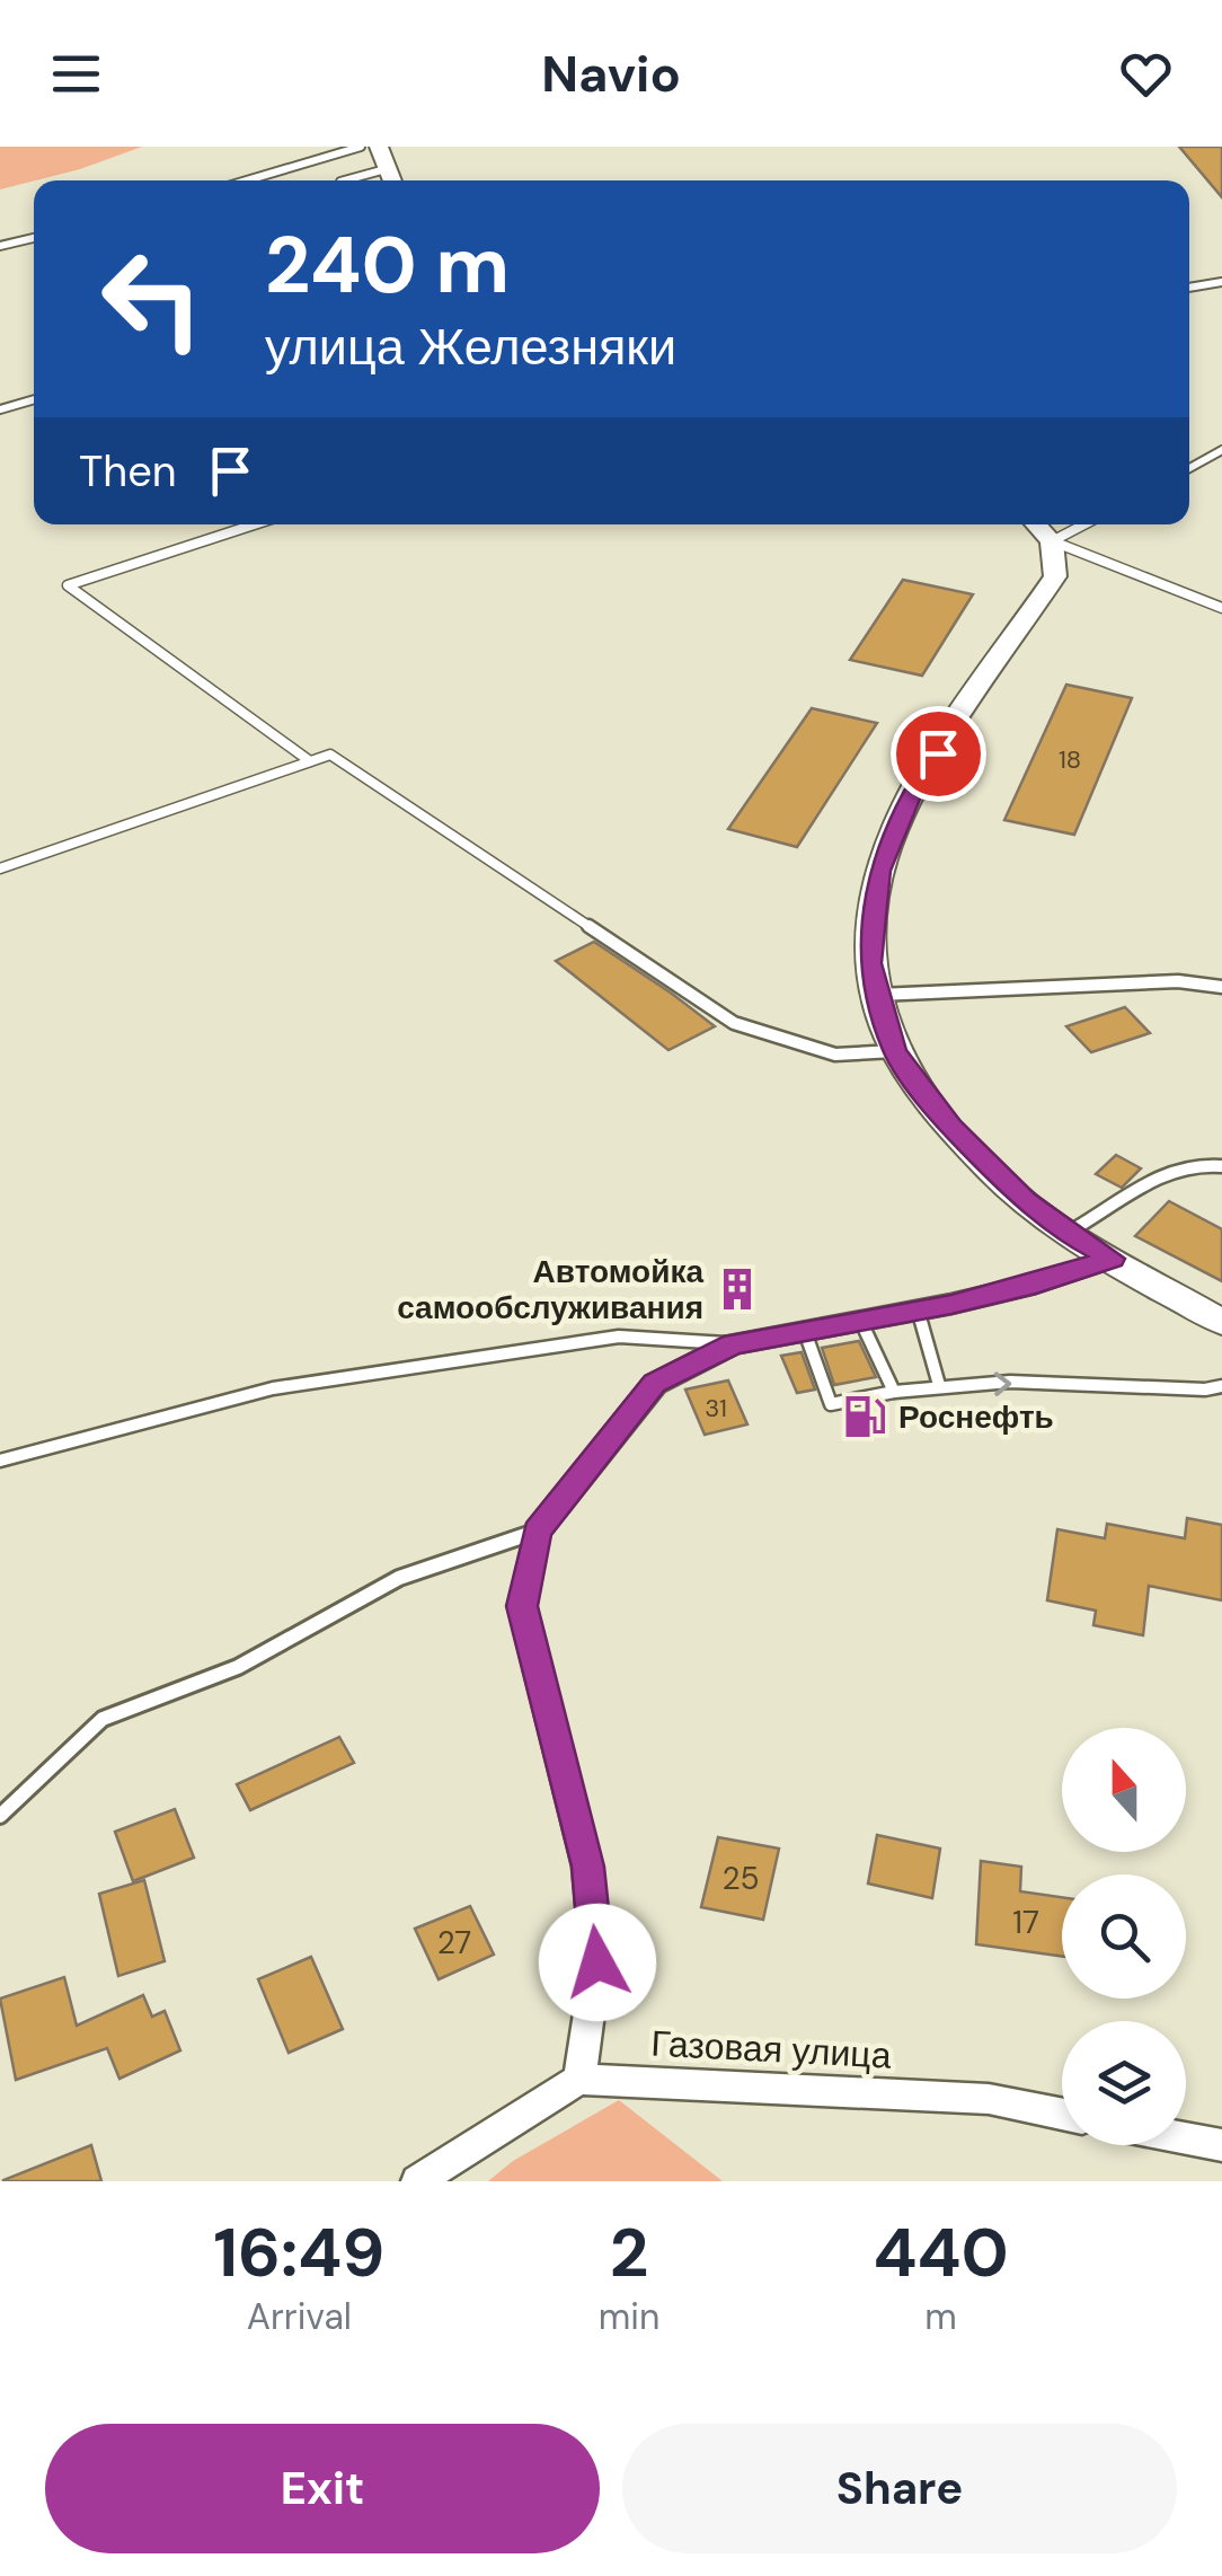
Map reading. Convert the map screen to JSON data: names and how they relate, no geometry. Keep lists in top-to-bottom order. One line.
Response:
{"streets":{"street":["Газовая улица"]},"places":{"building":["Автомойка самообслуживания"],"fuel station":["Роснефть"]},"house_numbers":["18","31","25","17","27"],"north":"top","page":{"header":"Navio","turn":["240 m","улица Железняки"],"then":"Then","eta":["16:49","Arrival","2","min","440","m"],"buttons":["Exit","Share"]}}
